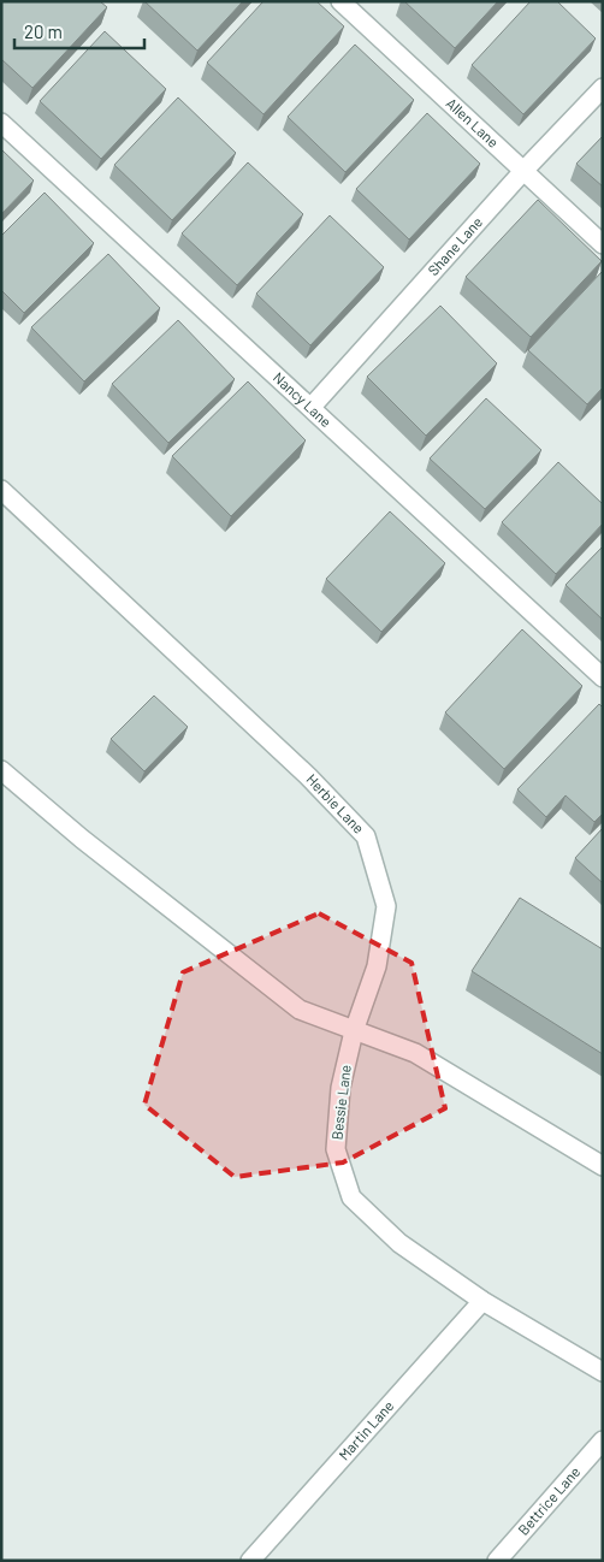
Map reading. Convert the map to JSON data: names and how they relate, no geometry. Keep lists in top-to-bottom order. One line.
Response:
{"streets":{"street":["Allen Lane","Shane Lane","Nancy Lane","Herbie Lane","Bessie Lane","Martin Lane","Bettrice Lane"]},"crossings":[["Allen Lane","Shane Lane"],["Shane Lane","Nancy Lane"],["Herbie Lane","Bessie Lane"],["Bessie Lane","Martin Lane"]],"scale_bar":"20 m"}
